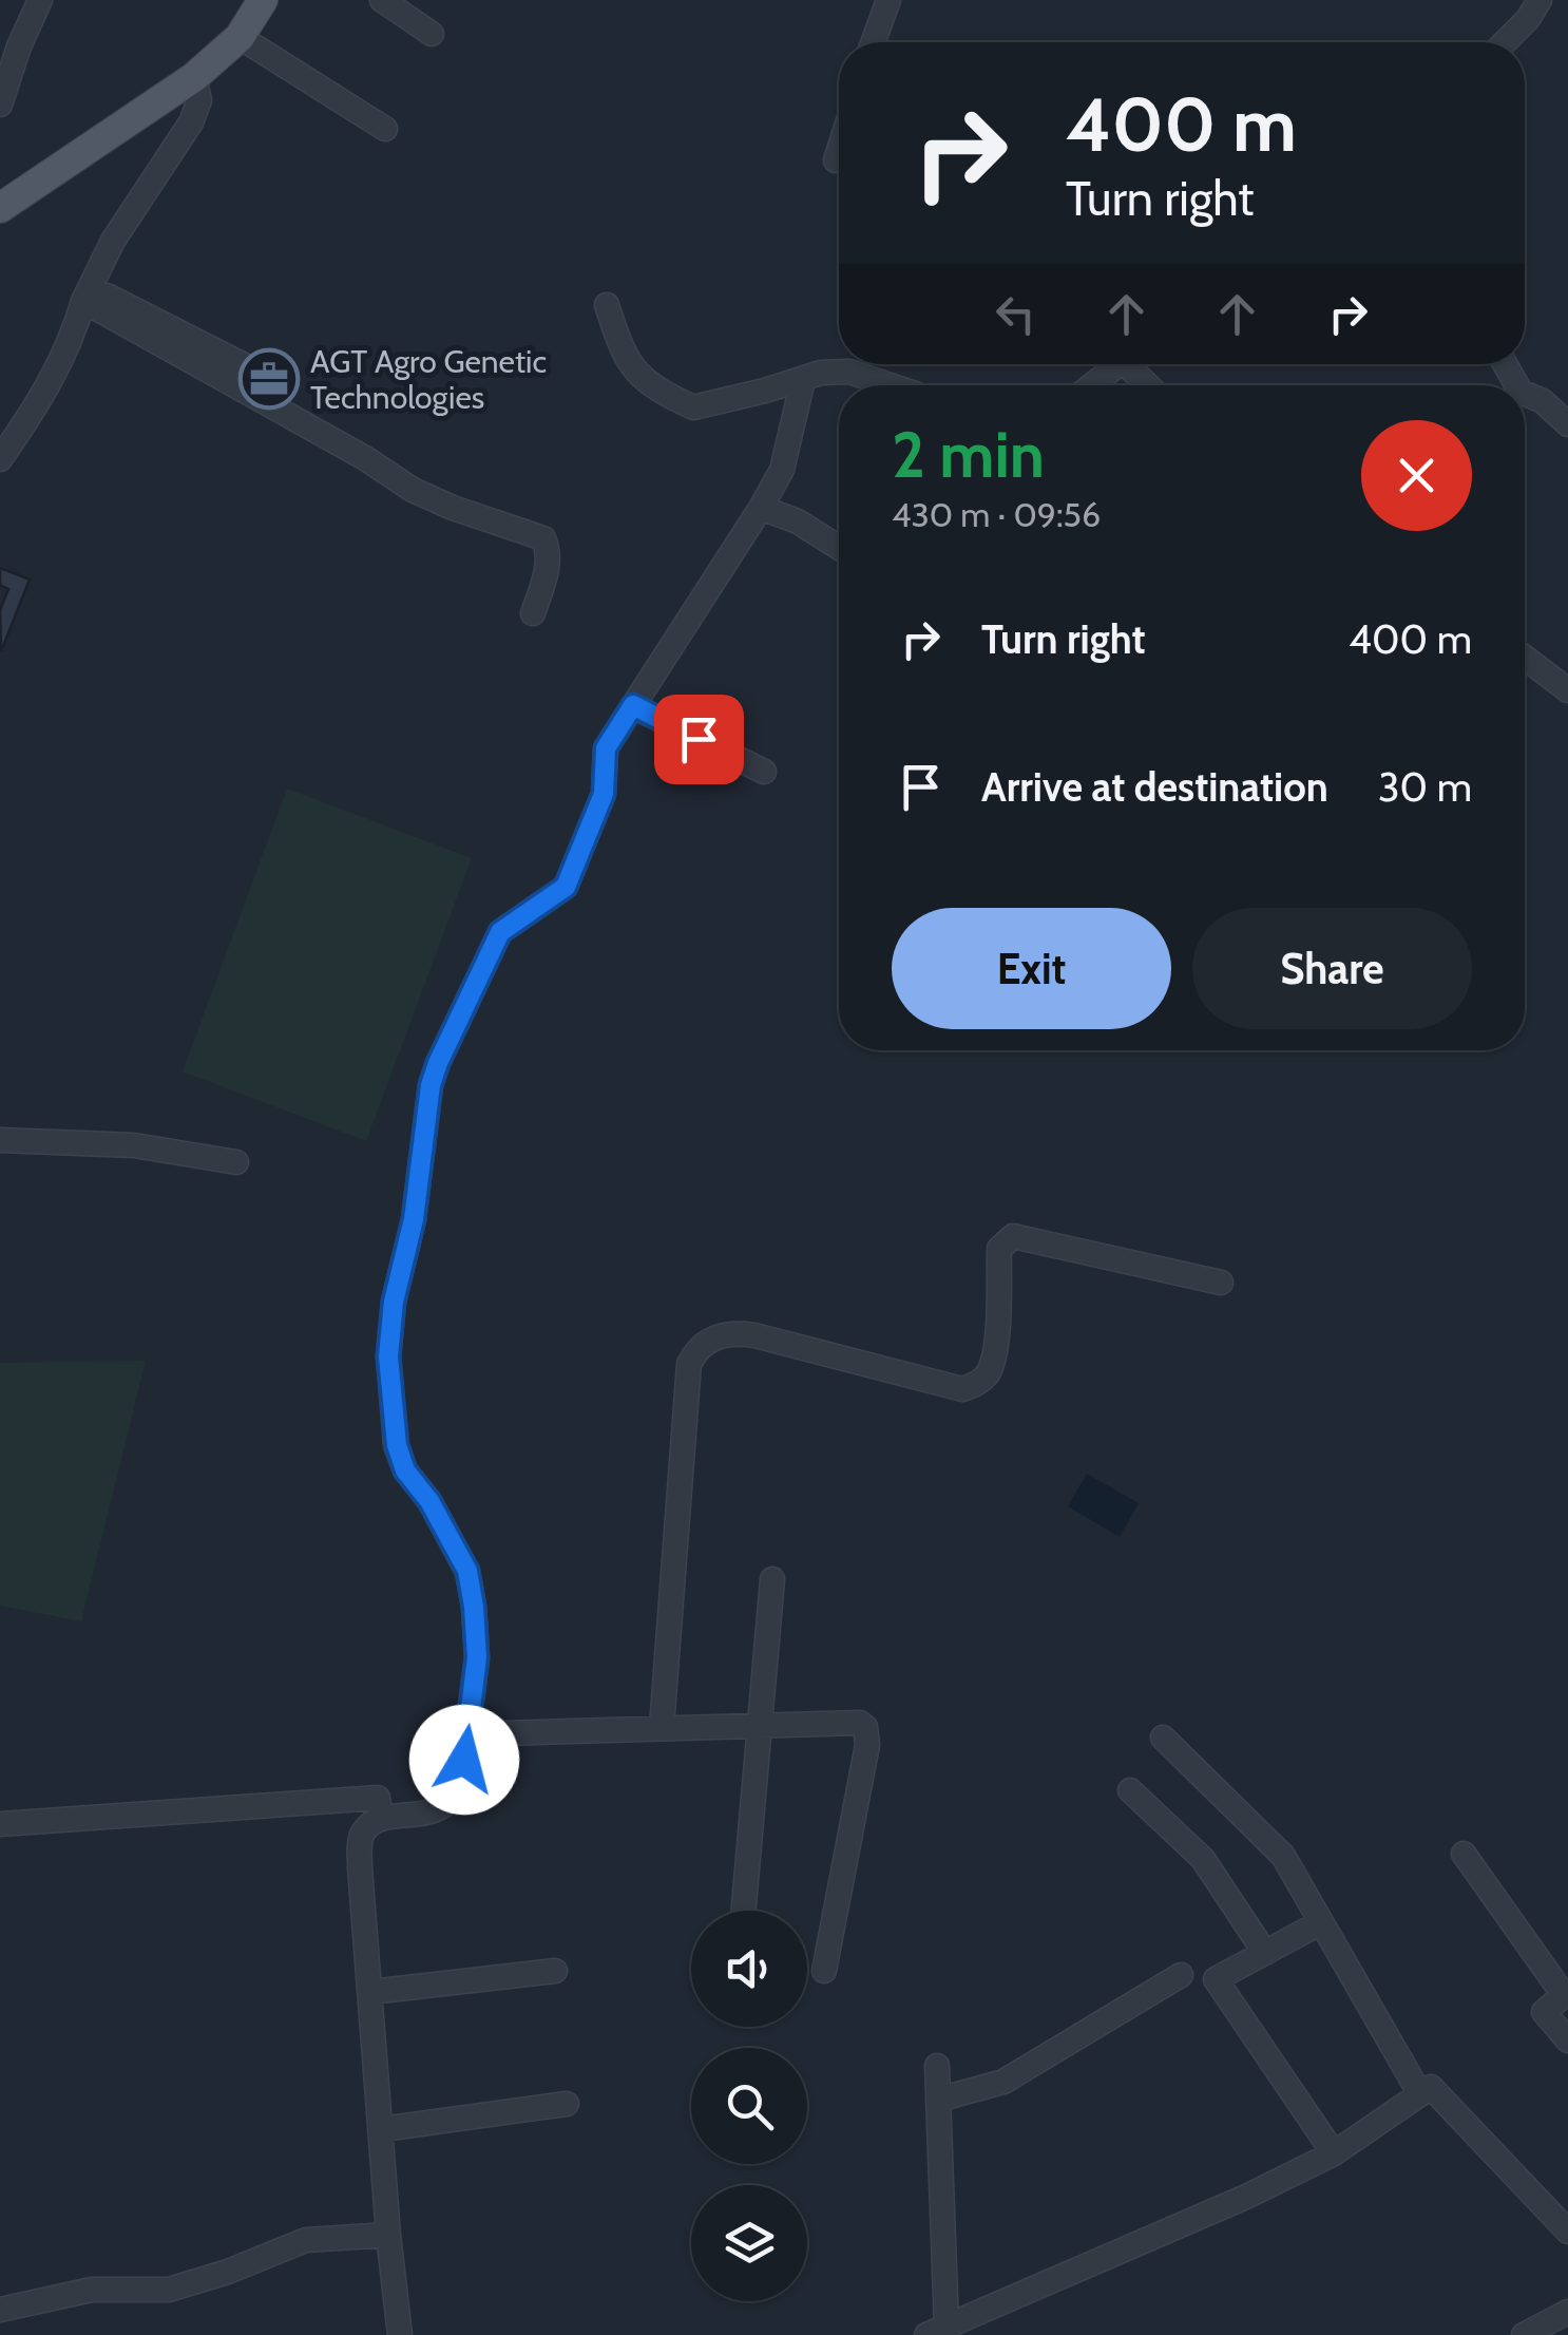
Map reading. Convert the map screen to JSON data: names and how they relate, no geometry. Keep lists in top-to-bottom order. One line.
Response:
{"places":{"office":["AGT Agro Genetic Technologies"]},"page":{"turn":["400 m","Turn right"],"heading":["2 min","430 m · 09:56"],"list":[{"name":"Turn right","value":"400 m"},{"name":"Arrive at destination","value":"30 m"}],"buttons":["Exit","Share"]}}
